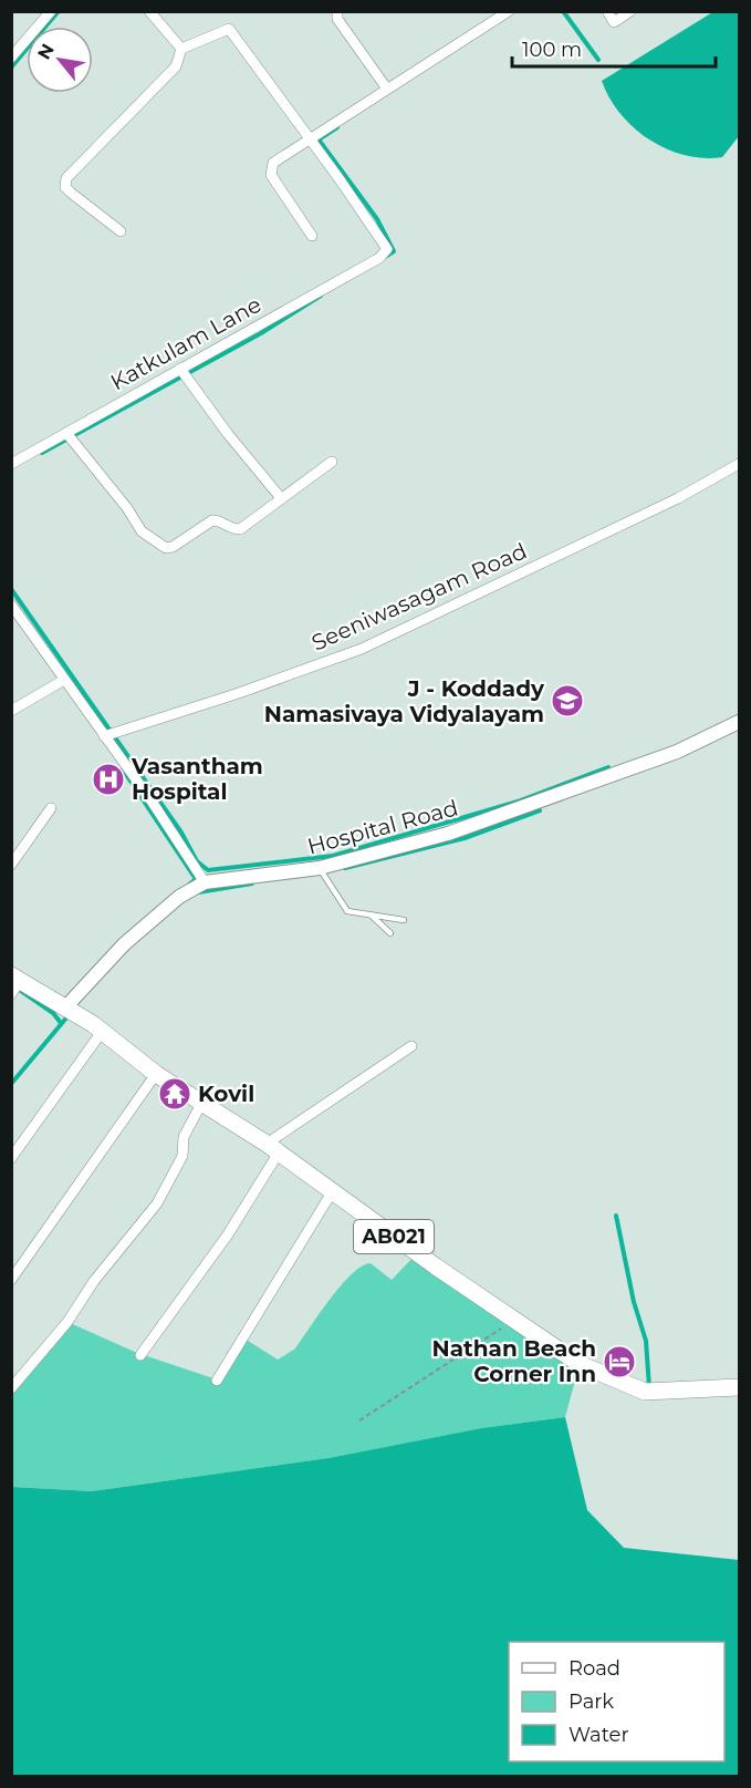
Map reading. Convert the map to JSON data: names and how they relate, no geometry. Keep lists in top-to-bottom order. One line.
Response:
{"streets":{"main road":["AB021"],"street":["Katkulam Lane","Seeniwasagam Road","Hospital Road"]},"crossings":[["Hospital Road","AB021"]],"places":{"school or university":["J - Koddady Namasivaya Vidyalayam"],"hospital":["Vasantham Hospital"],"temple":["Kovil"],"hotel":["Nathan Beach Corner Inn"]},"legend":["Road","Park","Water"],"scale_bar":"100 m","north":"top left"}
